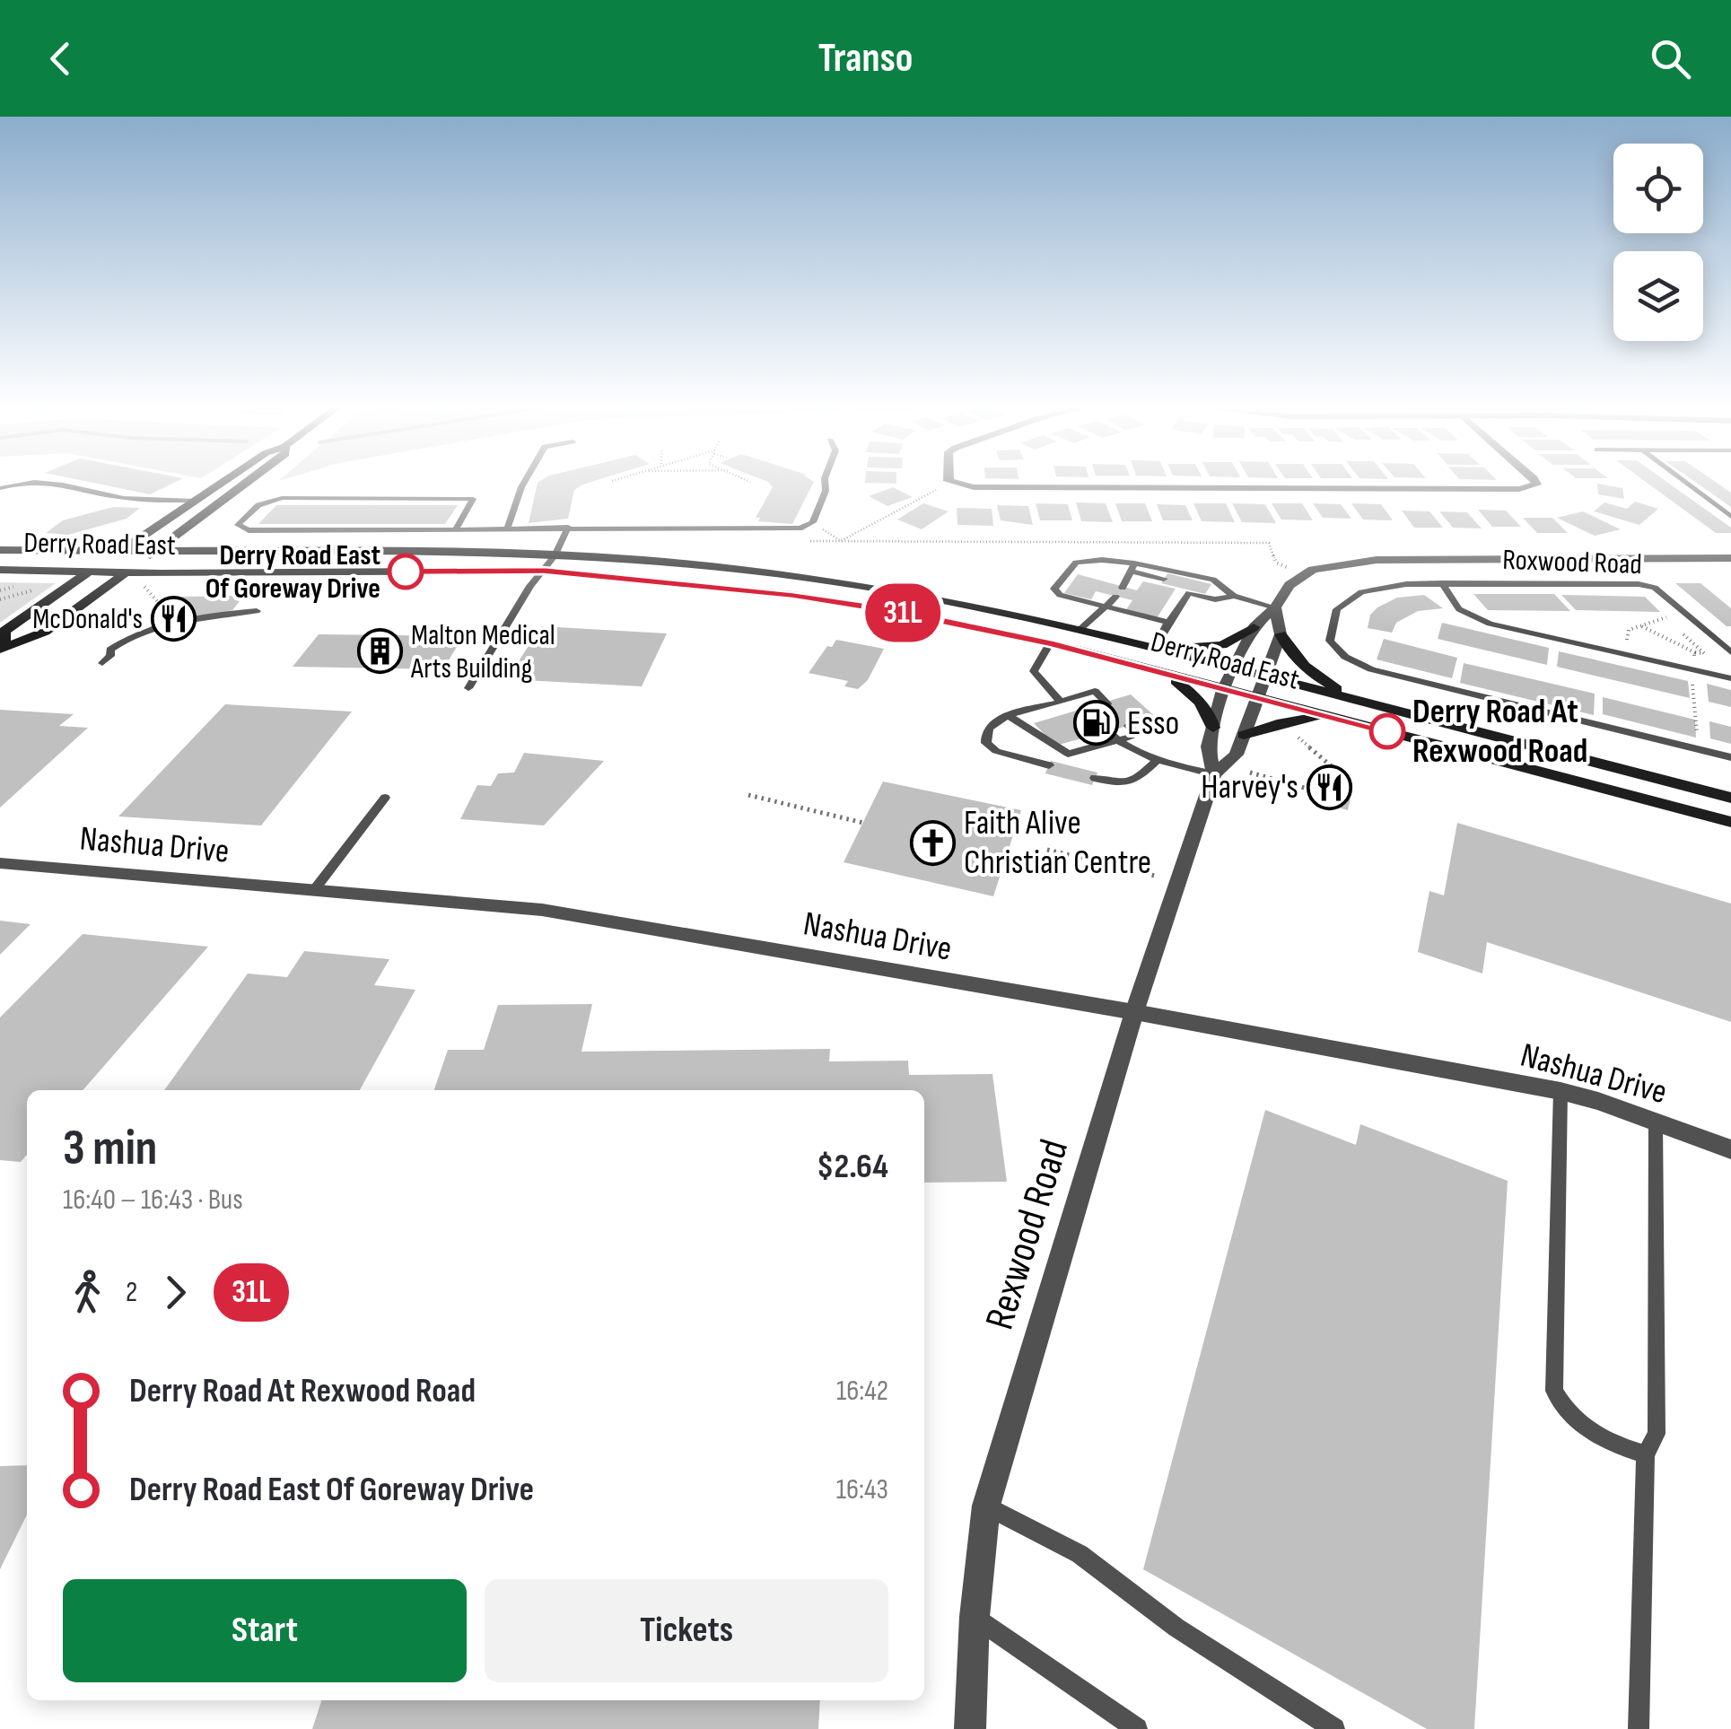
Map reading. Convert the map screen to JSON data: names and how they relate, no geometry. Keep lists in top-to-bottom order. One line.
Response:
{"streets":{"main road":["Derry Road East"],"street":["Nashua Drive","Rexwood Road"],"lane":["Roxwood Road"]},"crossings":[["Derry Road East","Rexwood Road"],["Nashua Drive","Rexwood Road"]],"places":{"other":["Derry Road East Of Goreway Drive","Derry Road At Rexwood Road"],"restaurant":["McDonald's","Harvey's"],"building":["Malton Medical Arts Building"],"fuel station":["Esso"],"church":["Faith Alive Christian Centre"]},"lines":["bus line 31L"],"page":{"header":"Transo","on_map":"31L","heading":["3 min","16:40 – 16:43 · Bus","$2.64"],"legs":["2","31L"],"list":[{"name":"Derry Road At Rexwood Road","value":"16:42"},{"name":"Derry Road East Of Goreway Drive","value":"16:43"}],"buttons":["Start","Tickets"]}}
